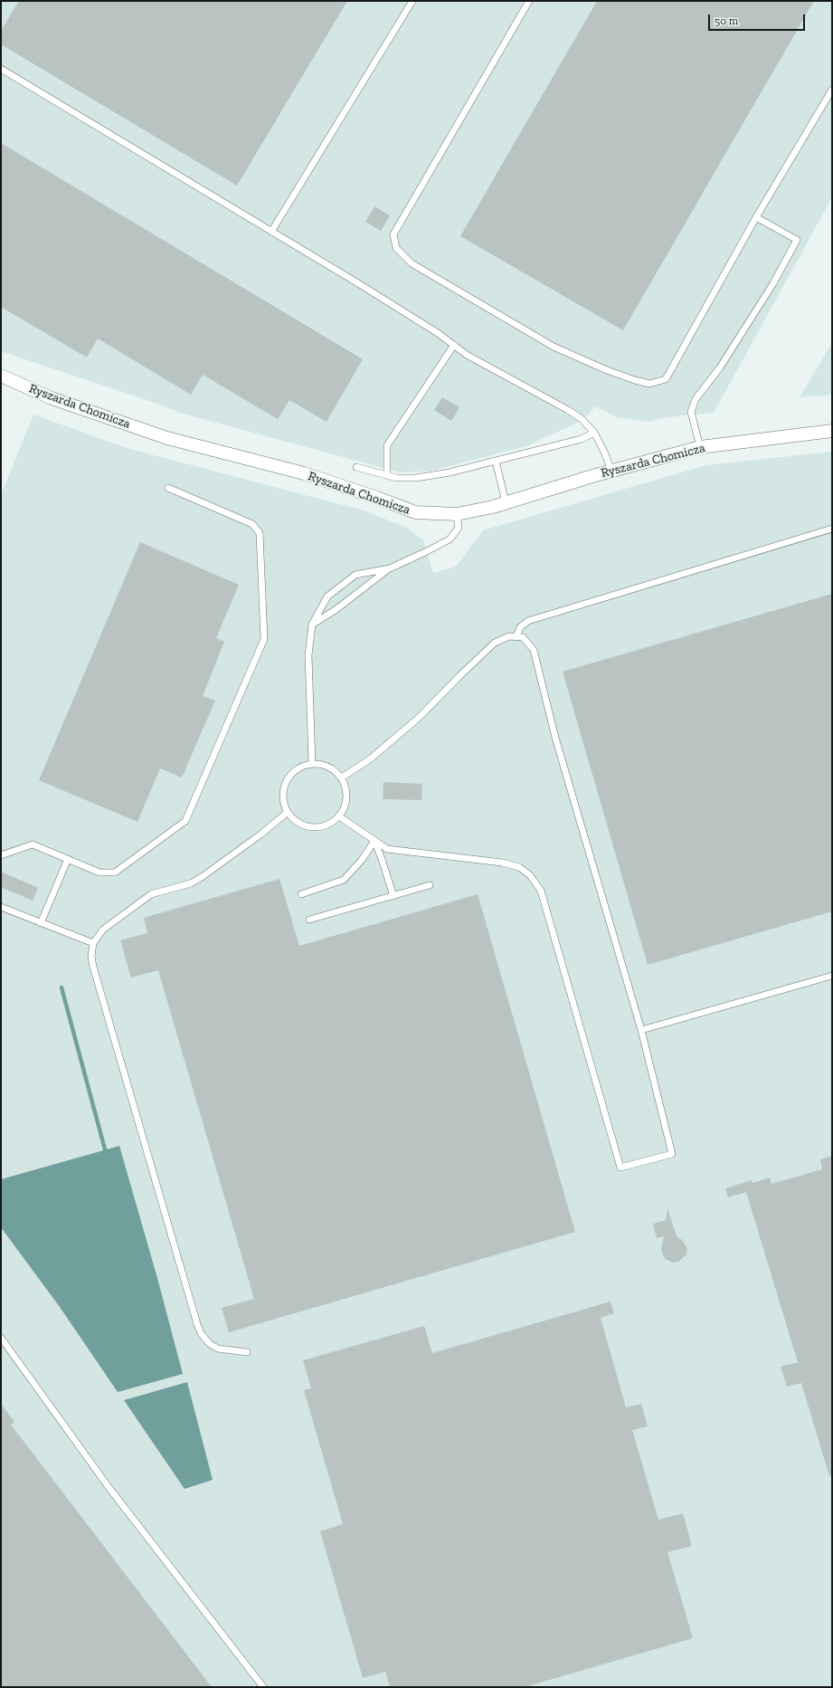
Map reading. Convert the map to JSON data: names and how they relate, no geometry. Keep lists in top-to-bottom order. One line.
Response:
{"streets":{"street":["Ryszarda Chomicza"]},"scale_bar":"50 m"}
